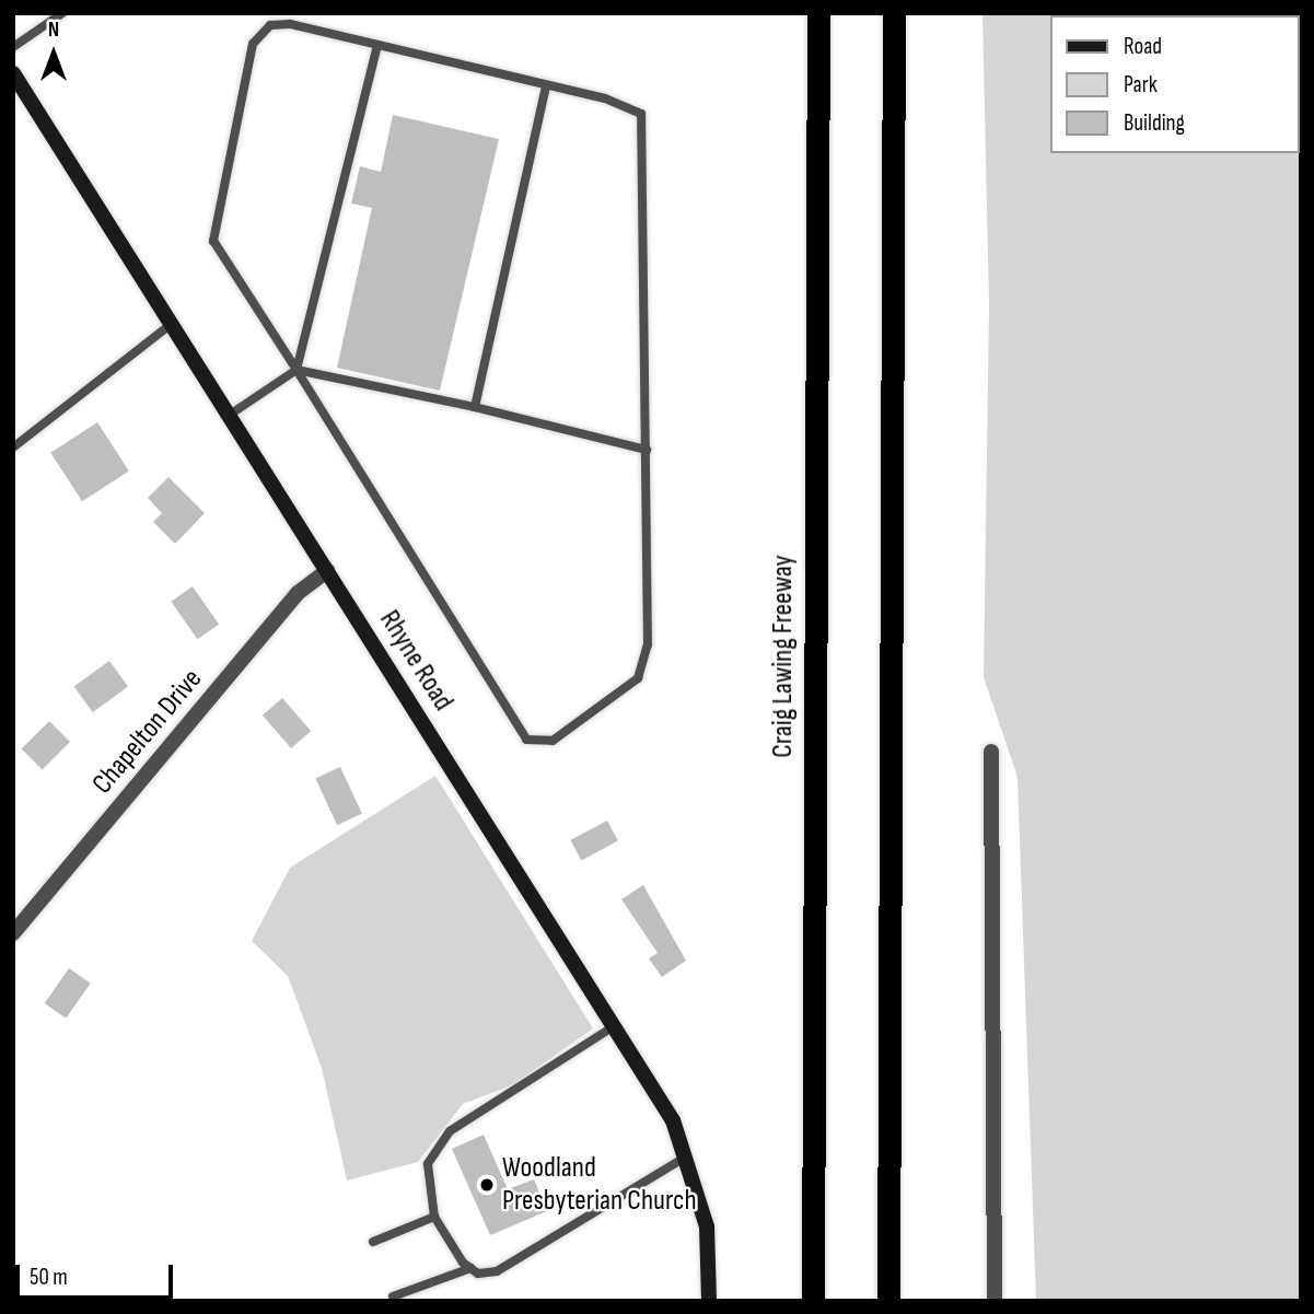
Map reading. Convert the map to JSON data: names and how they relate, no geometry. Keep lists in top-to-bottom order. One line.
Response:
{"streets":{"highway":["Craig Lawing Freeway"],"street":["Rhyne Road","Chapelton Drive"]},"crossings":[["Rhyne Road","Chapelton Drive"]],"places":["Woodland Presbyterian Church"],"legend":["Road","Park","Building"],"scale_bar":"50 m","north":"top"}
